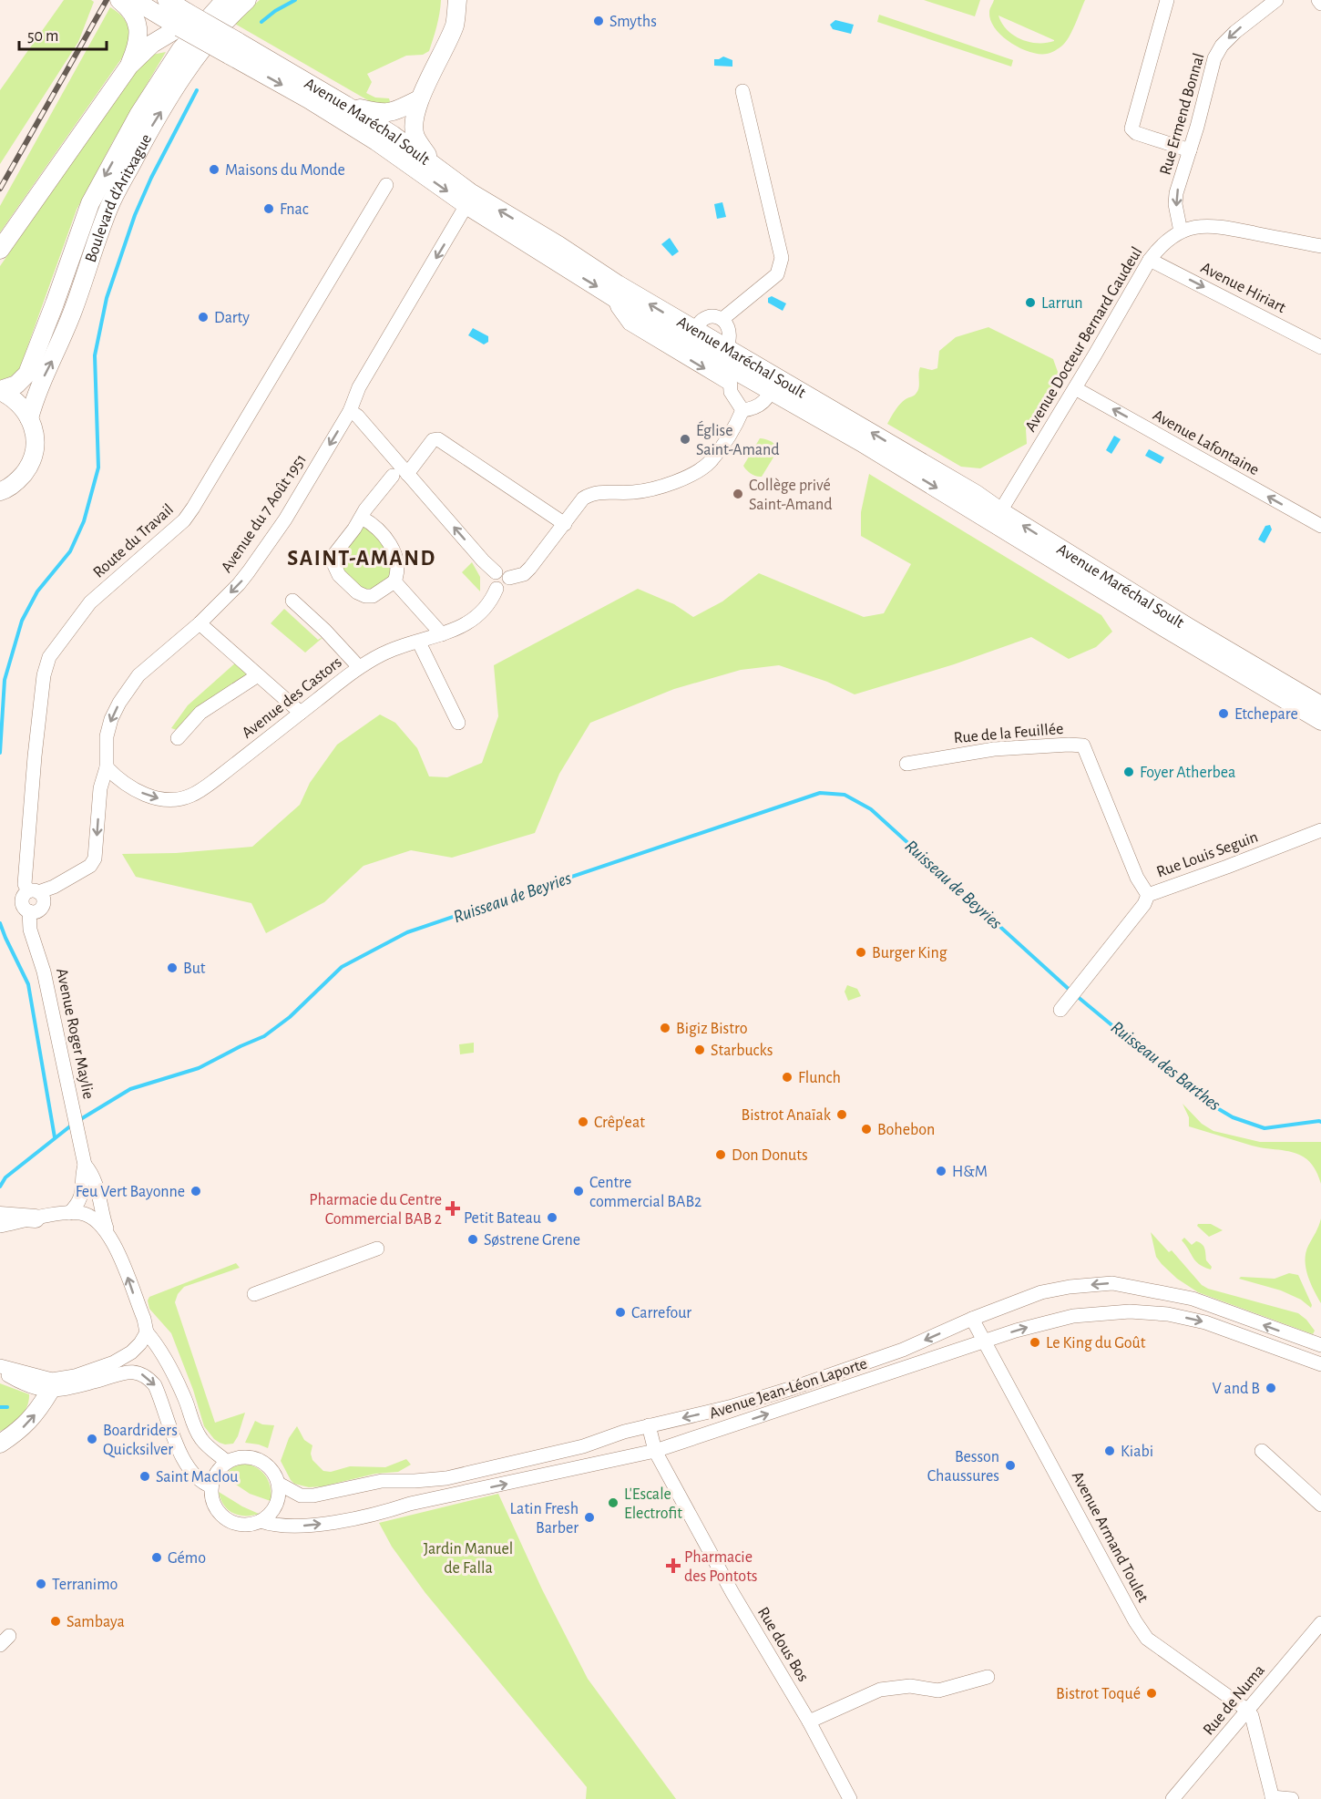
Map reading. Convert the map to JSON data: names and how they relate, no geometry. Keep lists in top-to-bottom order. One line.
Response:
{"streets":{"main road":["Avenue Maréchal Soult","Boulevard d'Aritxague"],"street":["Rue Ermend Bonnal","Avenue Hiriart","Avenue Docteur Bernard Gaudeul","Avenue Lafontaine","Avenue du 7 Août 1951","Route du Travail","Avenue des Castors","Rue de la Feuillée","Rue Louis Seguin","Avenue Roger Maylie","Avenue Jean-Léon Laporte","Avenue Armand Toulet","Rue dous Bos","Rue de Numa"]},"crossings":[["Rue Ermend Bonnal","Avenue Docteur Bernard Gaudeul"],["Avenue Maréchal Soult","Avenue Docteur Bernard Gaudeul"],["Avenue Hiriart","Avenue Docteur Bernard Gaudeul"],["Avenue Docteur Bernard Gaudeul","Avenue Lafontaine"],["Avenue du 7 Août 1951","Route du Travail"],["Avenue du 7 Août 1951","Avenue des Castors"],["Route du Travail","Avenue Roger Maylie"],["Rue de la Feuillée","Rue Louis Seguin"],["Avenue Jean-Léon Laporte","Avenue Armand Toulet"],["Avenue Jean-Léon Laporte","Rue dous Bos"],["Avenue Armand Toulet","Rue de Numa"]],"one_way":["Rue Ermend Bonnal","Avenue Hiriart","Avenue Lafontaine","Avenue du 7 Août 1951"],"districts":["SAINT-AMAND"],"water":["Ruisseau de Beyries","Ruisseau des Barthes"],"parks":["Jardin Manuel de Falla"],"places":{"other":["Smyths","Maisons du Monde","Fnac","Larrun","Darty","Église Saint-Amand","Collège privé Saint-Amand","Etchepare","Foyer Atherbea","Burger King","But","Bigiz Bistro","Starbucks","Flunch","Bistrot Anaïak","Crêp'eat","Bohebon","Don Donuts","H&M","Feu Vert Bayonne","Centre commercial BAB2","Petit Bateau","Søstrene Grene","Carrefour","Le King du Goût","V and B","Boardriders Quicksilver","Kiabi","Besson Chaussures","Saint Maclou","L'Escale Electrofit","Latin Fresh Barber","Gémo","Terranimo","Sambaya","Bistrot Toqué"],"health":["Pharmacie du Centre Commercial BAB 2","Pharmacie des Pontots"]},"scale_bar":"50 m"}
